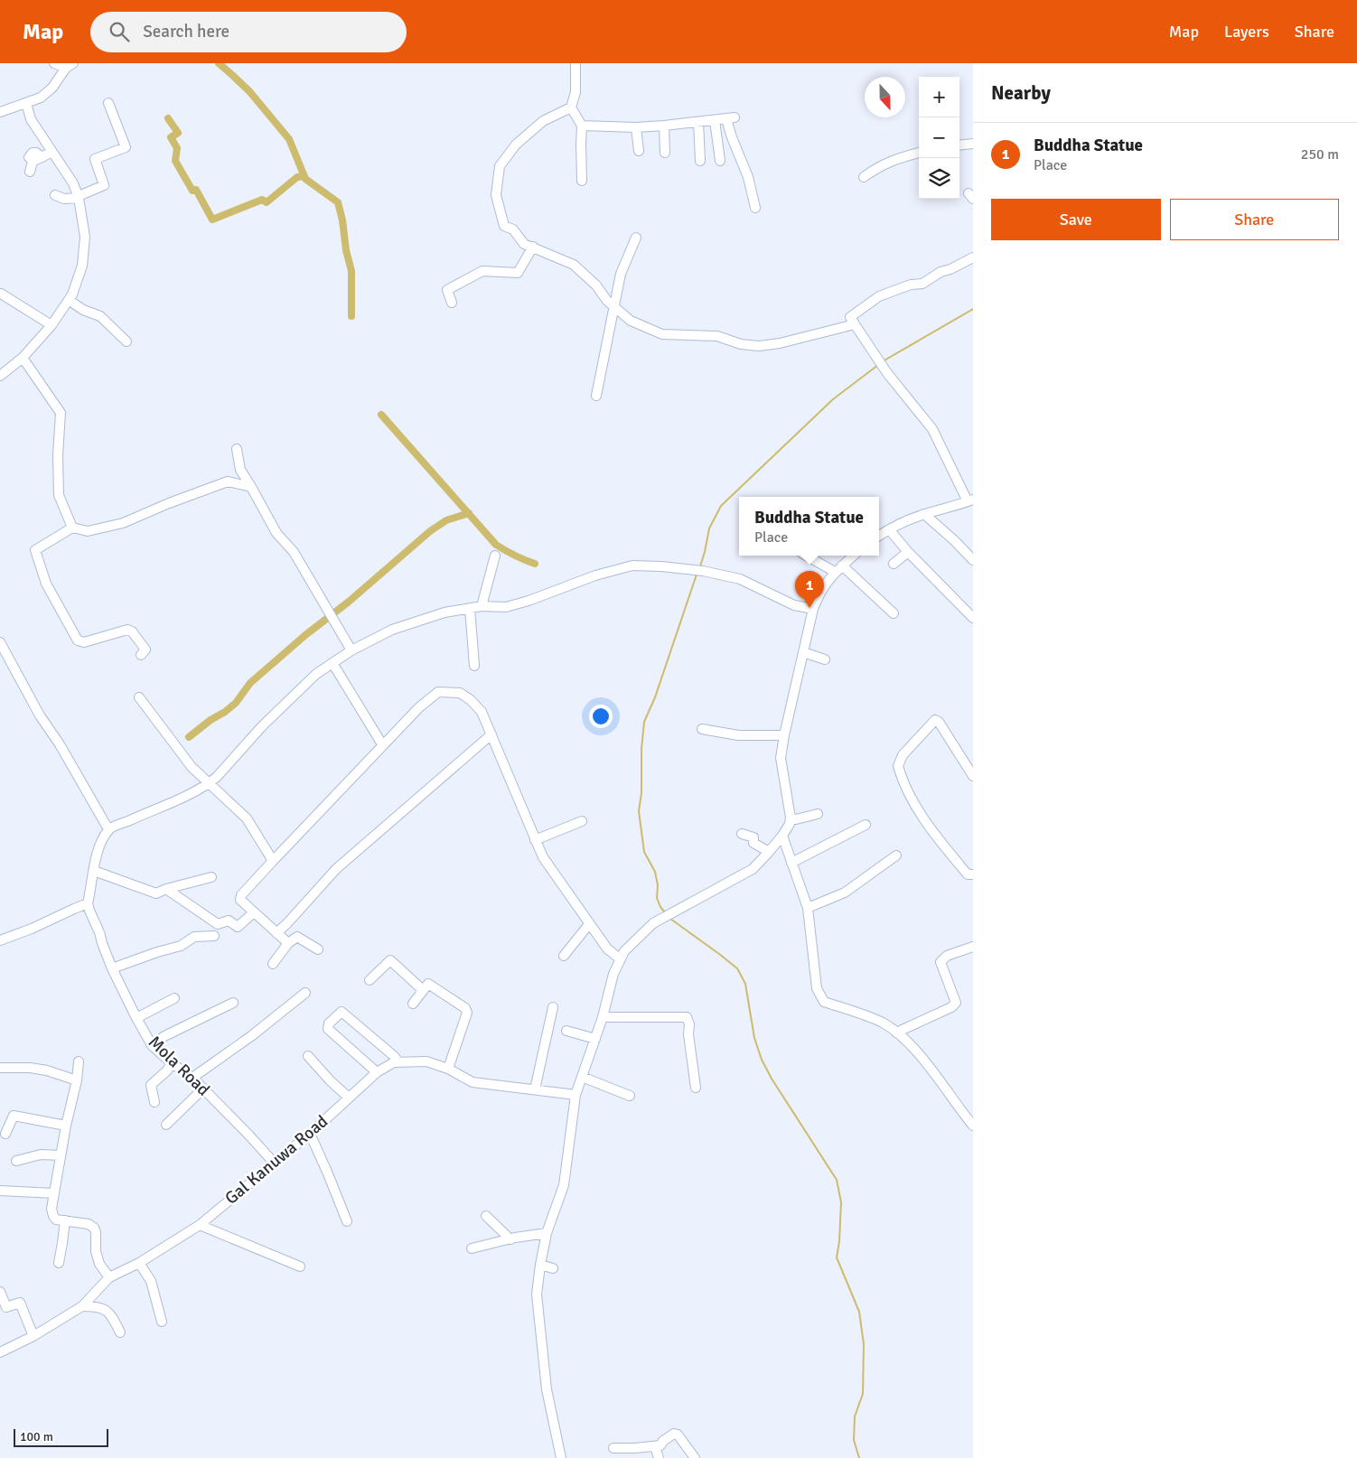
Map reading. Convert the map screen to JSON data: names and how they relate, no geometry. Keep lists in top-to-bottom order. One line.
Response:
{"streets":{"street":["Mola Road","Gal Kanuwa Road"]},"crossings":[["Mola Road","Gal Kanuwa Road"]],"scale_bar":"100 m","north":"bottom","page":{"header":"Map","search":"Search here","nav":["Map","Layers","Share"],"heading":"Nearby","map_buttons":["+","−"],"list":[{"mark":"1","name":"Buddha Statue","note":"Place","value":"250 m"}],"buttons":["Save","Share"],"popup":["Buddha Statue","Place"],"pins":"1","scale":"100 m"}}
